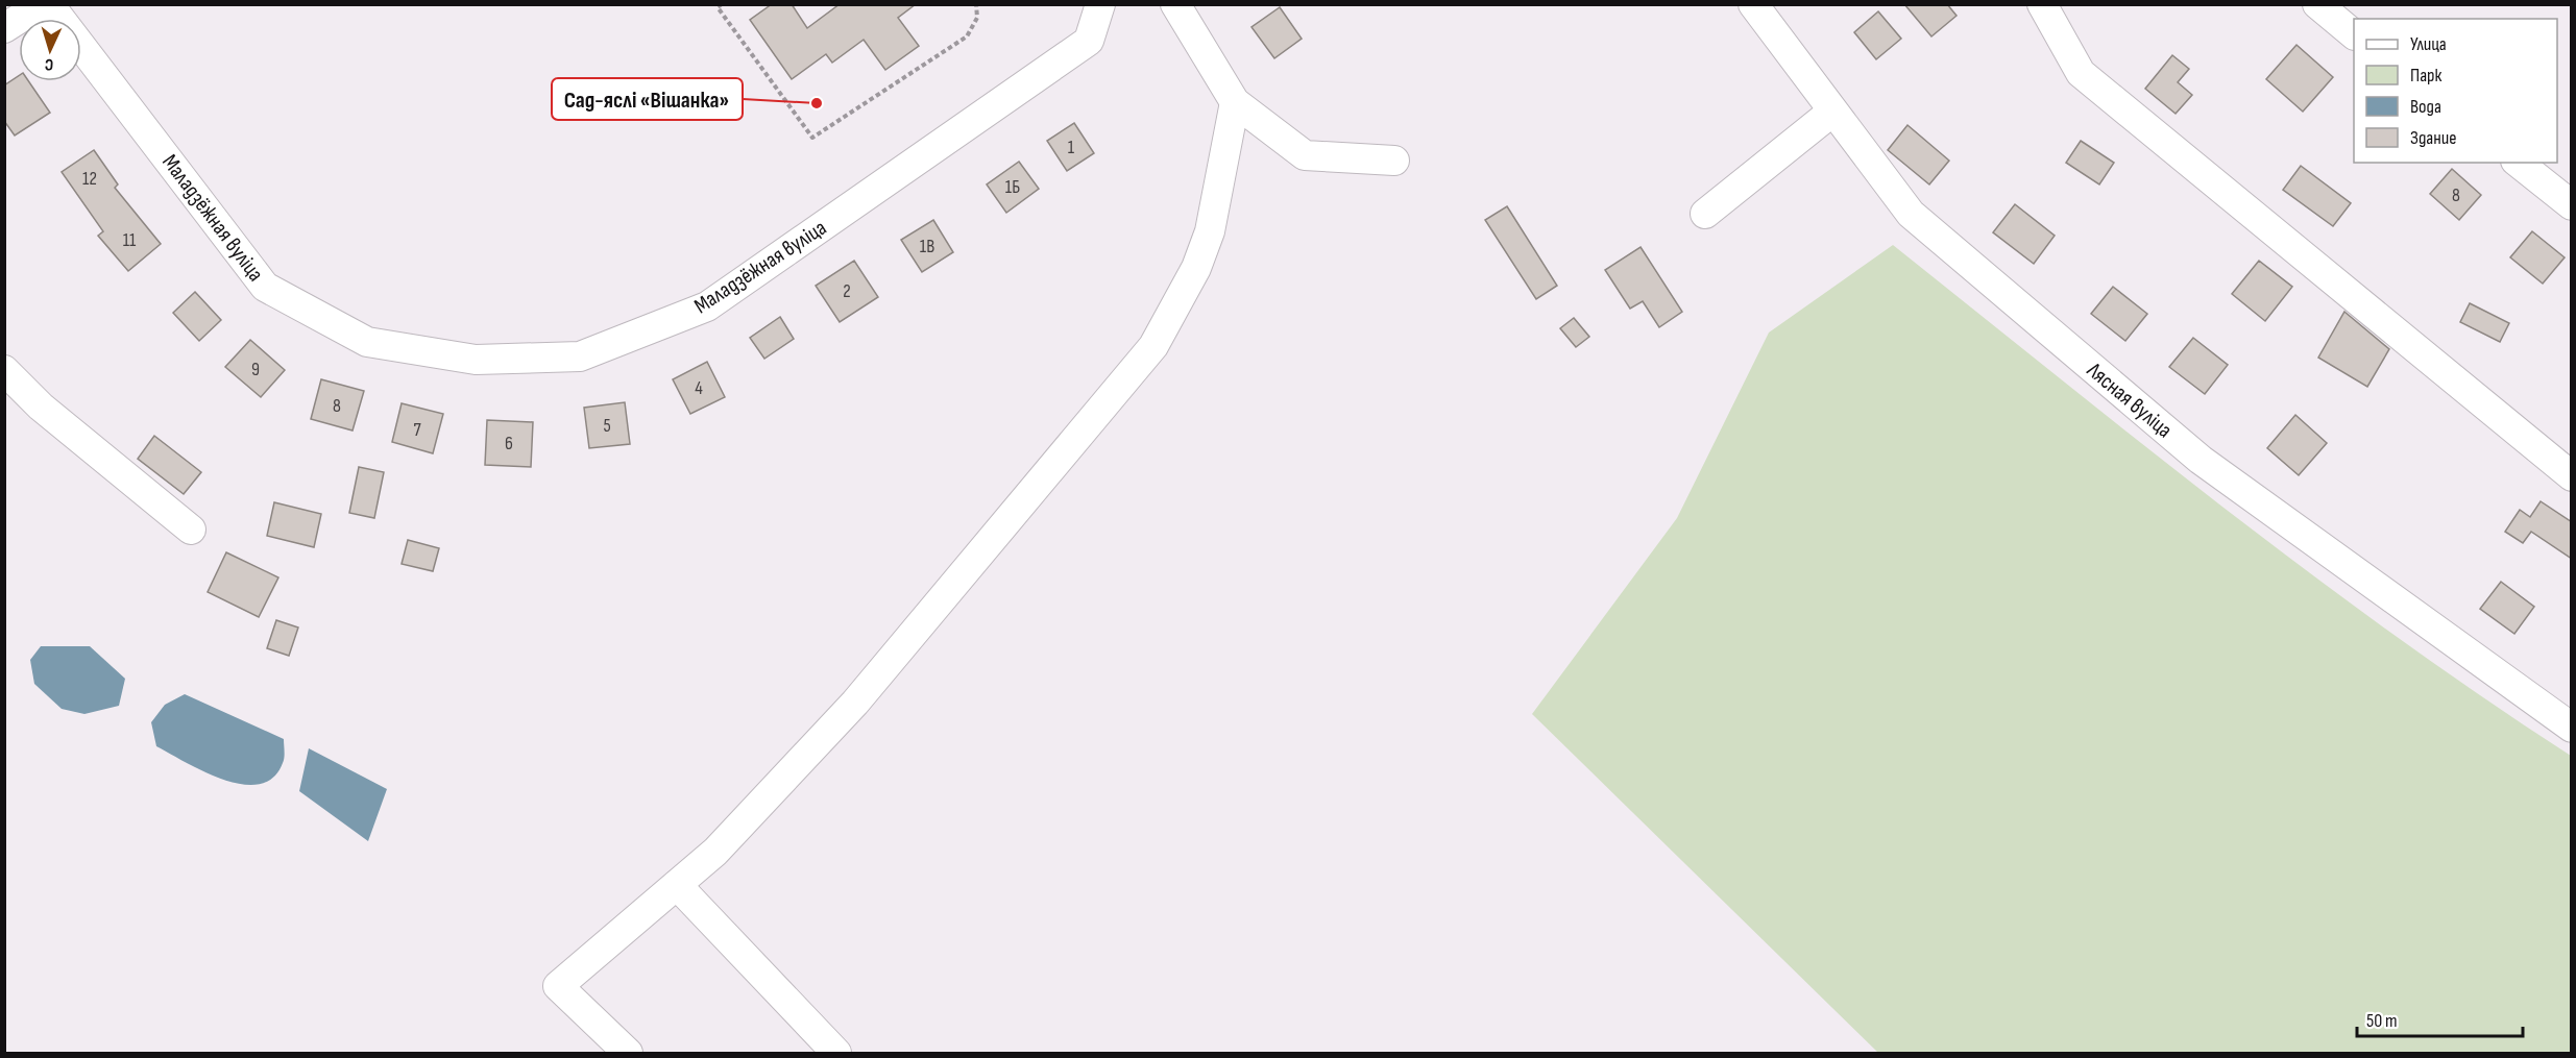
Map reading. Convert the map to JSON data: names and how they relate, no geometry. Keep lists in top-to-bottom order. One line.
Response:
{"streets":{"street":["Маладзёжная вуліца","Лясная вуліца"]},"places":["Сад-яслі «Вішанка»"],"house_numbers":["1","12","1Б","8","11","1В","2","9","4","8","5","7","6"],"legend":["Улица","Парк","Вода","Здание"],"scale_bar":"50 m","north":"bottom"}
